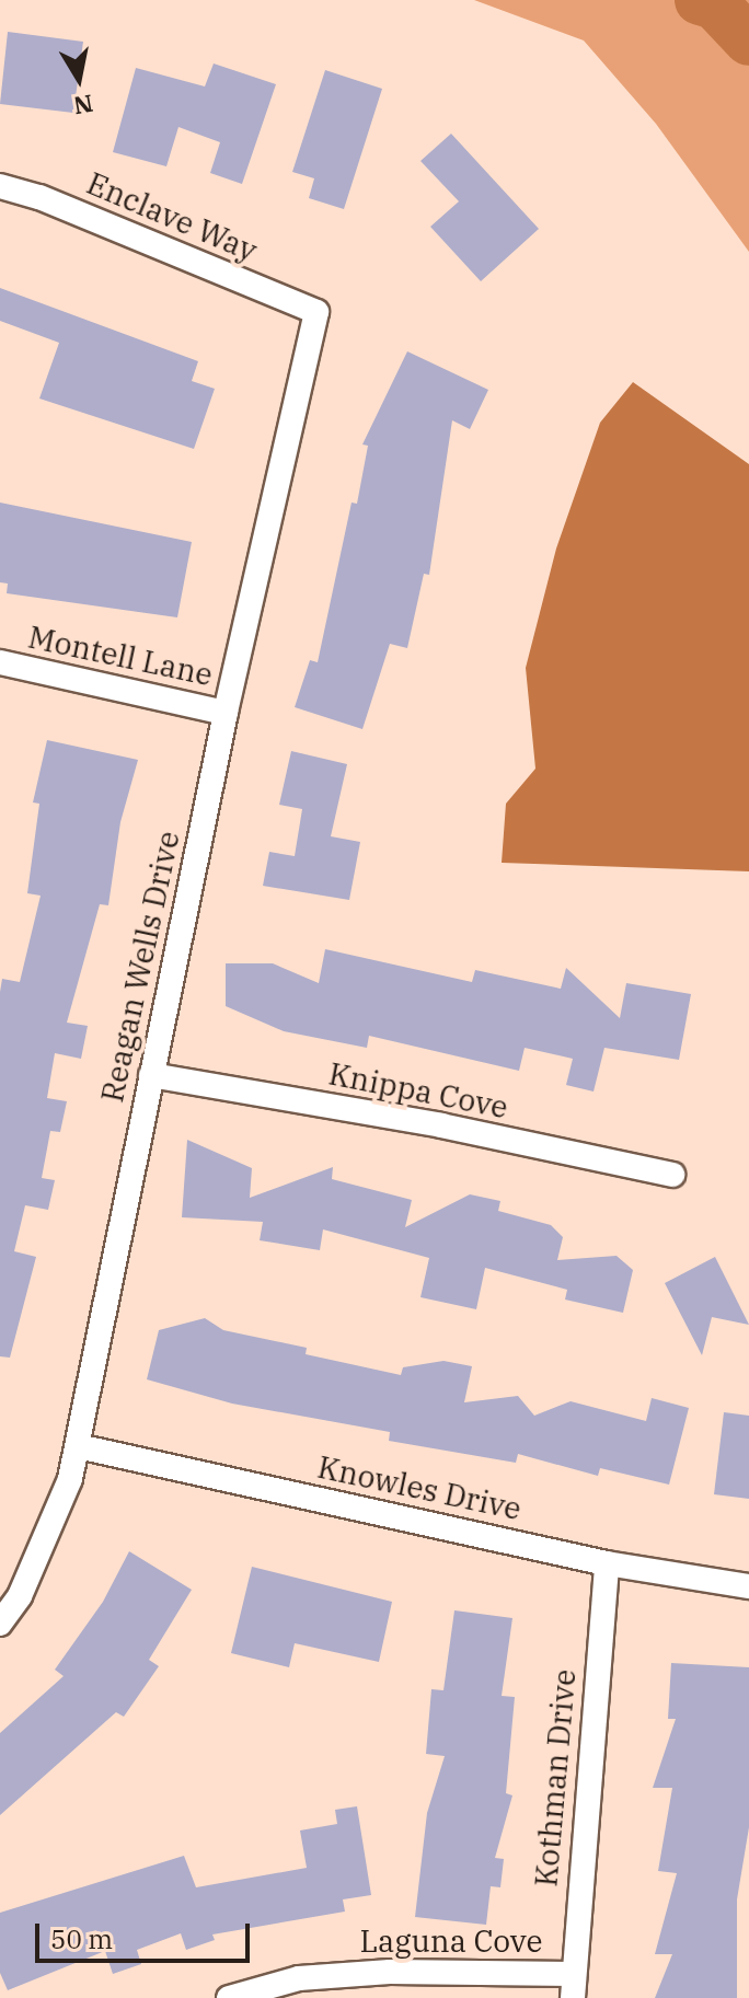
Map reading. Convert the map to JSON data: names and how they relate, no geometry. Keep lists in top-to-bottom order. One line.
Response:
{"streets":{"street":["Enclave Way","Montell Lane","Reagan Wells Drive","Knippa Cove","Knowles Drive","Kothman Drive","Laguna Cove"]},"crossings":[["Enclave Way","Reagan Wells Drive"],["Montell Lane","Reagan Wells Drive"],["Reagan Wells Drive","Knippa Cove"],["Reagan Wells Drive","Knowles Drive"],["Knowles Drive","Kothman Drive"],["Kothman Drive","Laguna Cove"]],"scale_bar":"50 m","north":"bottom"}
